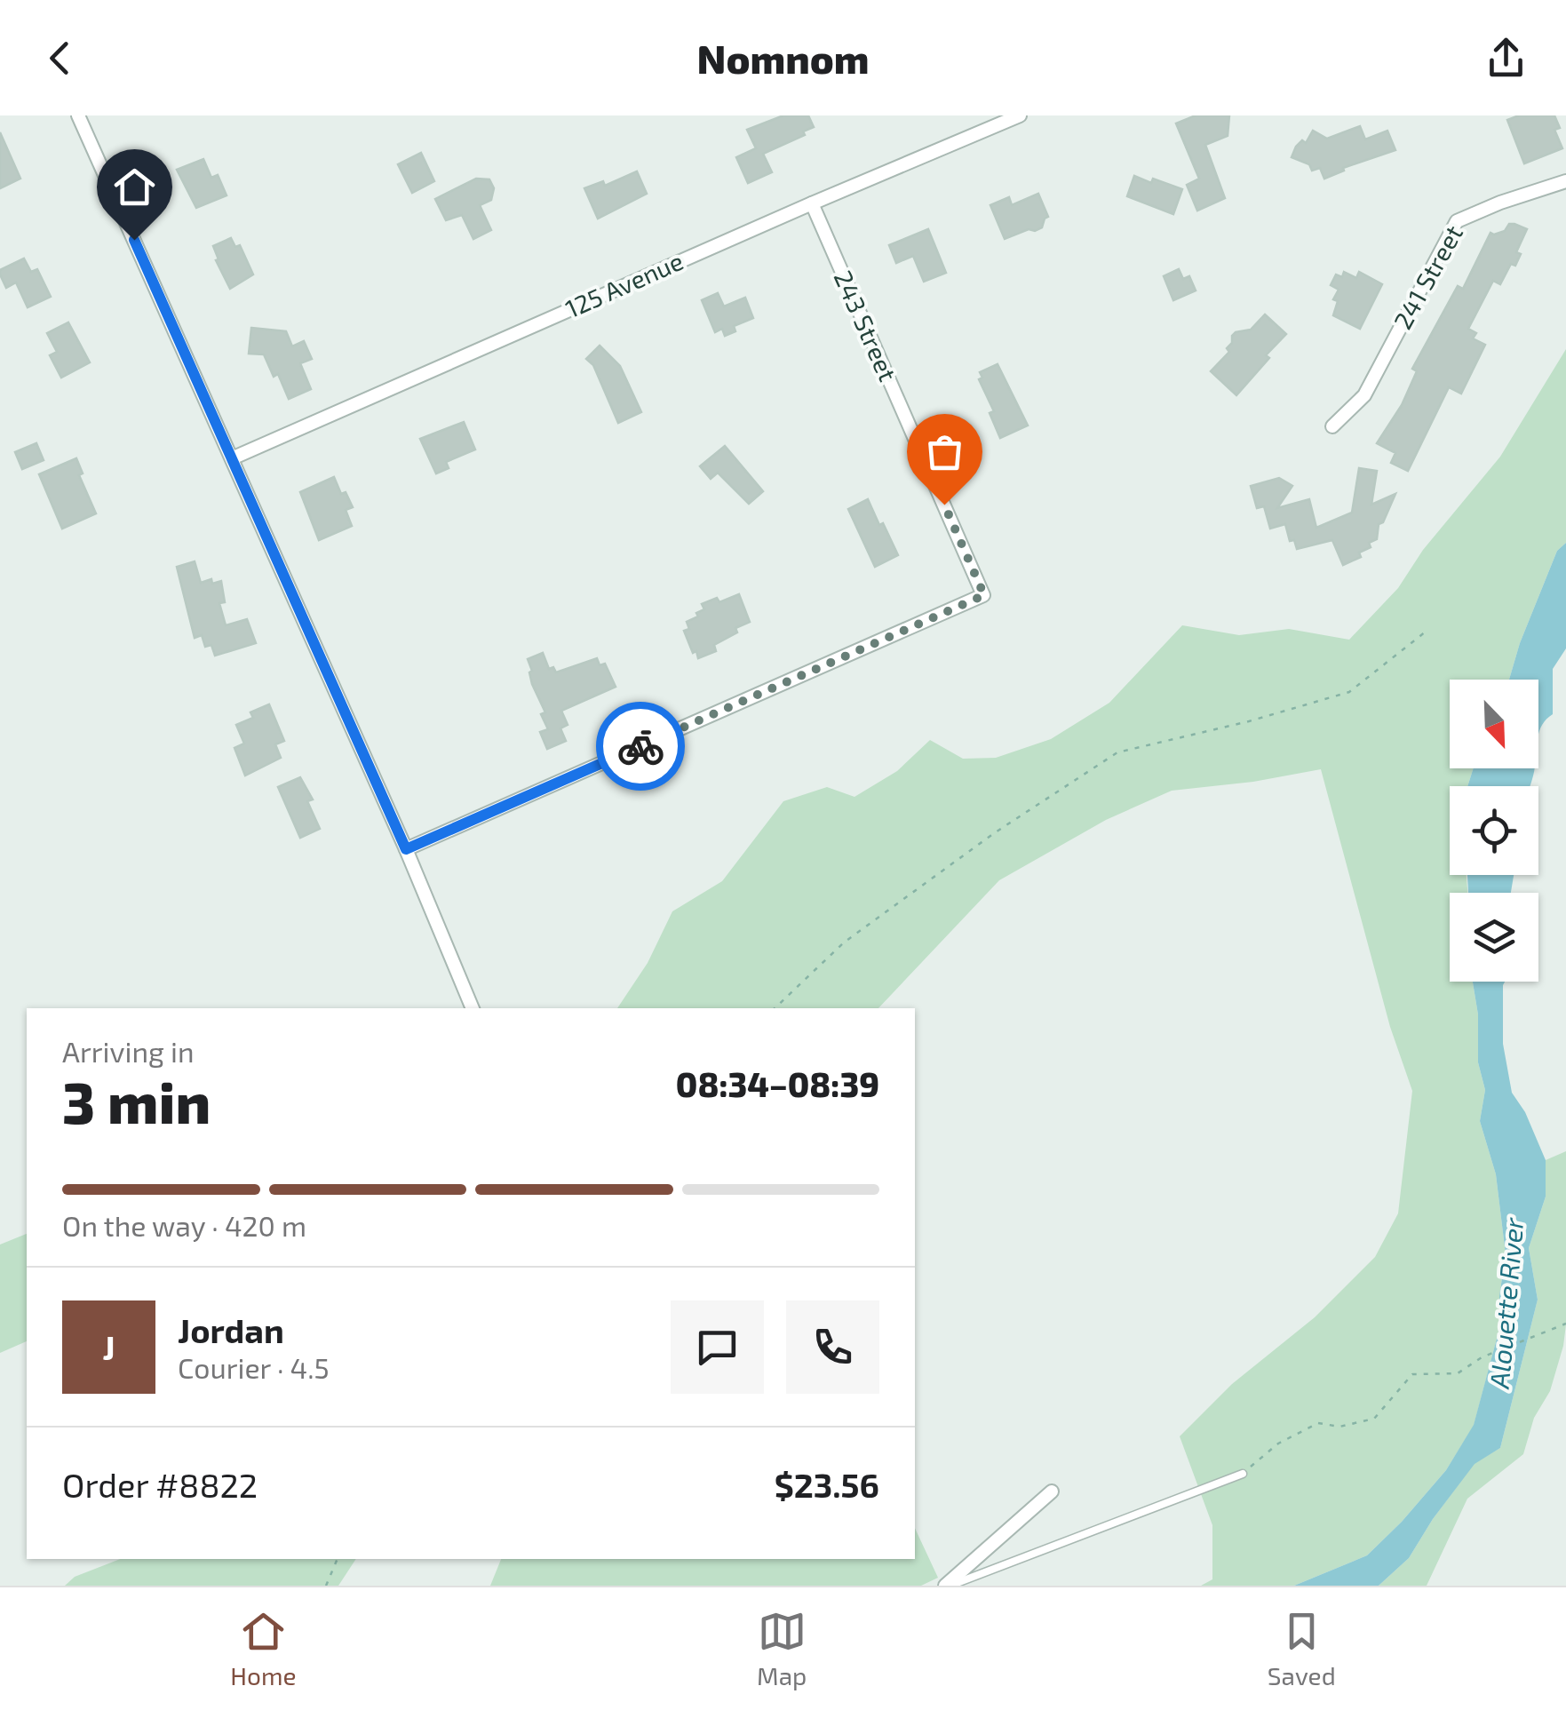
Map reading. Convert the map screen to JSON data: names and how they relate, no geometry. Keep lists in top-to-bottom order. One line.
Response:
{"streets":{"street":["241 Street","125 Avenue","243 Street"]},"crossings":[["125 Avenue","243 Street"]],"water":["Alouette River"],"north":"bottom right","page":{"header":"Nomnom","heading":["3 min","Arriving in","08:34–08:39"],"panel":["Jordan","Courier · 4.5","Order #8822","$23.56"],"bar":"On the way · 420 m","round":"J","tabs":["Home","Map","Saved"]}}
